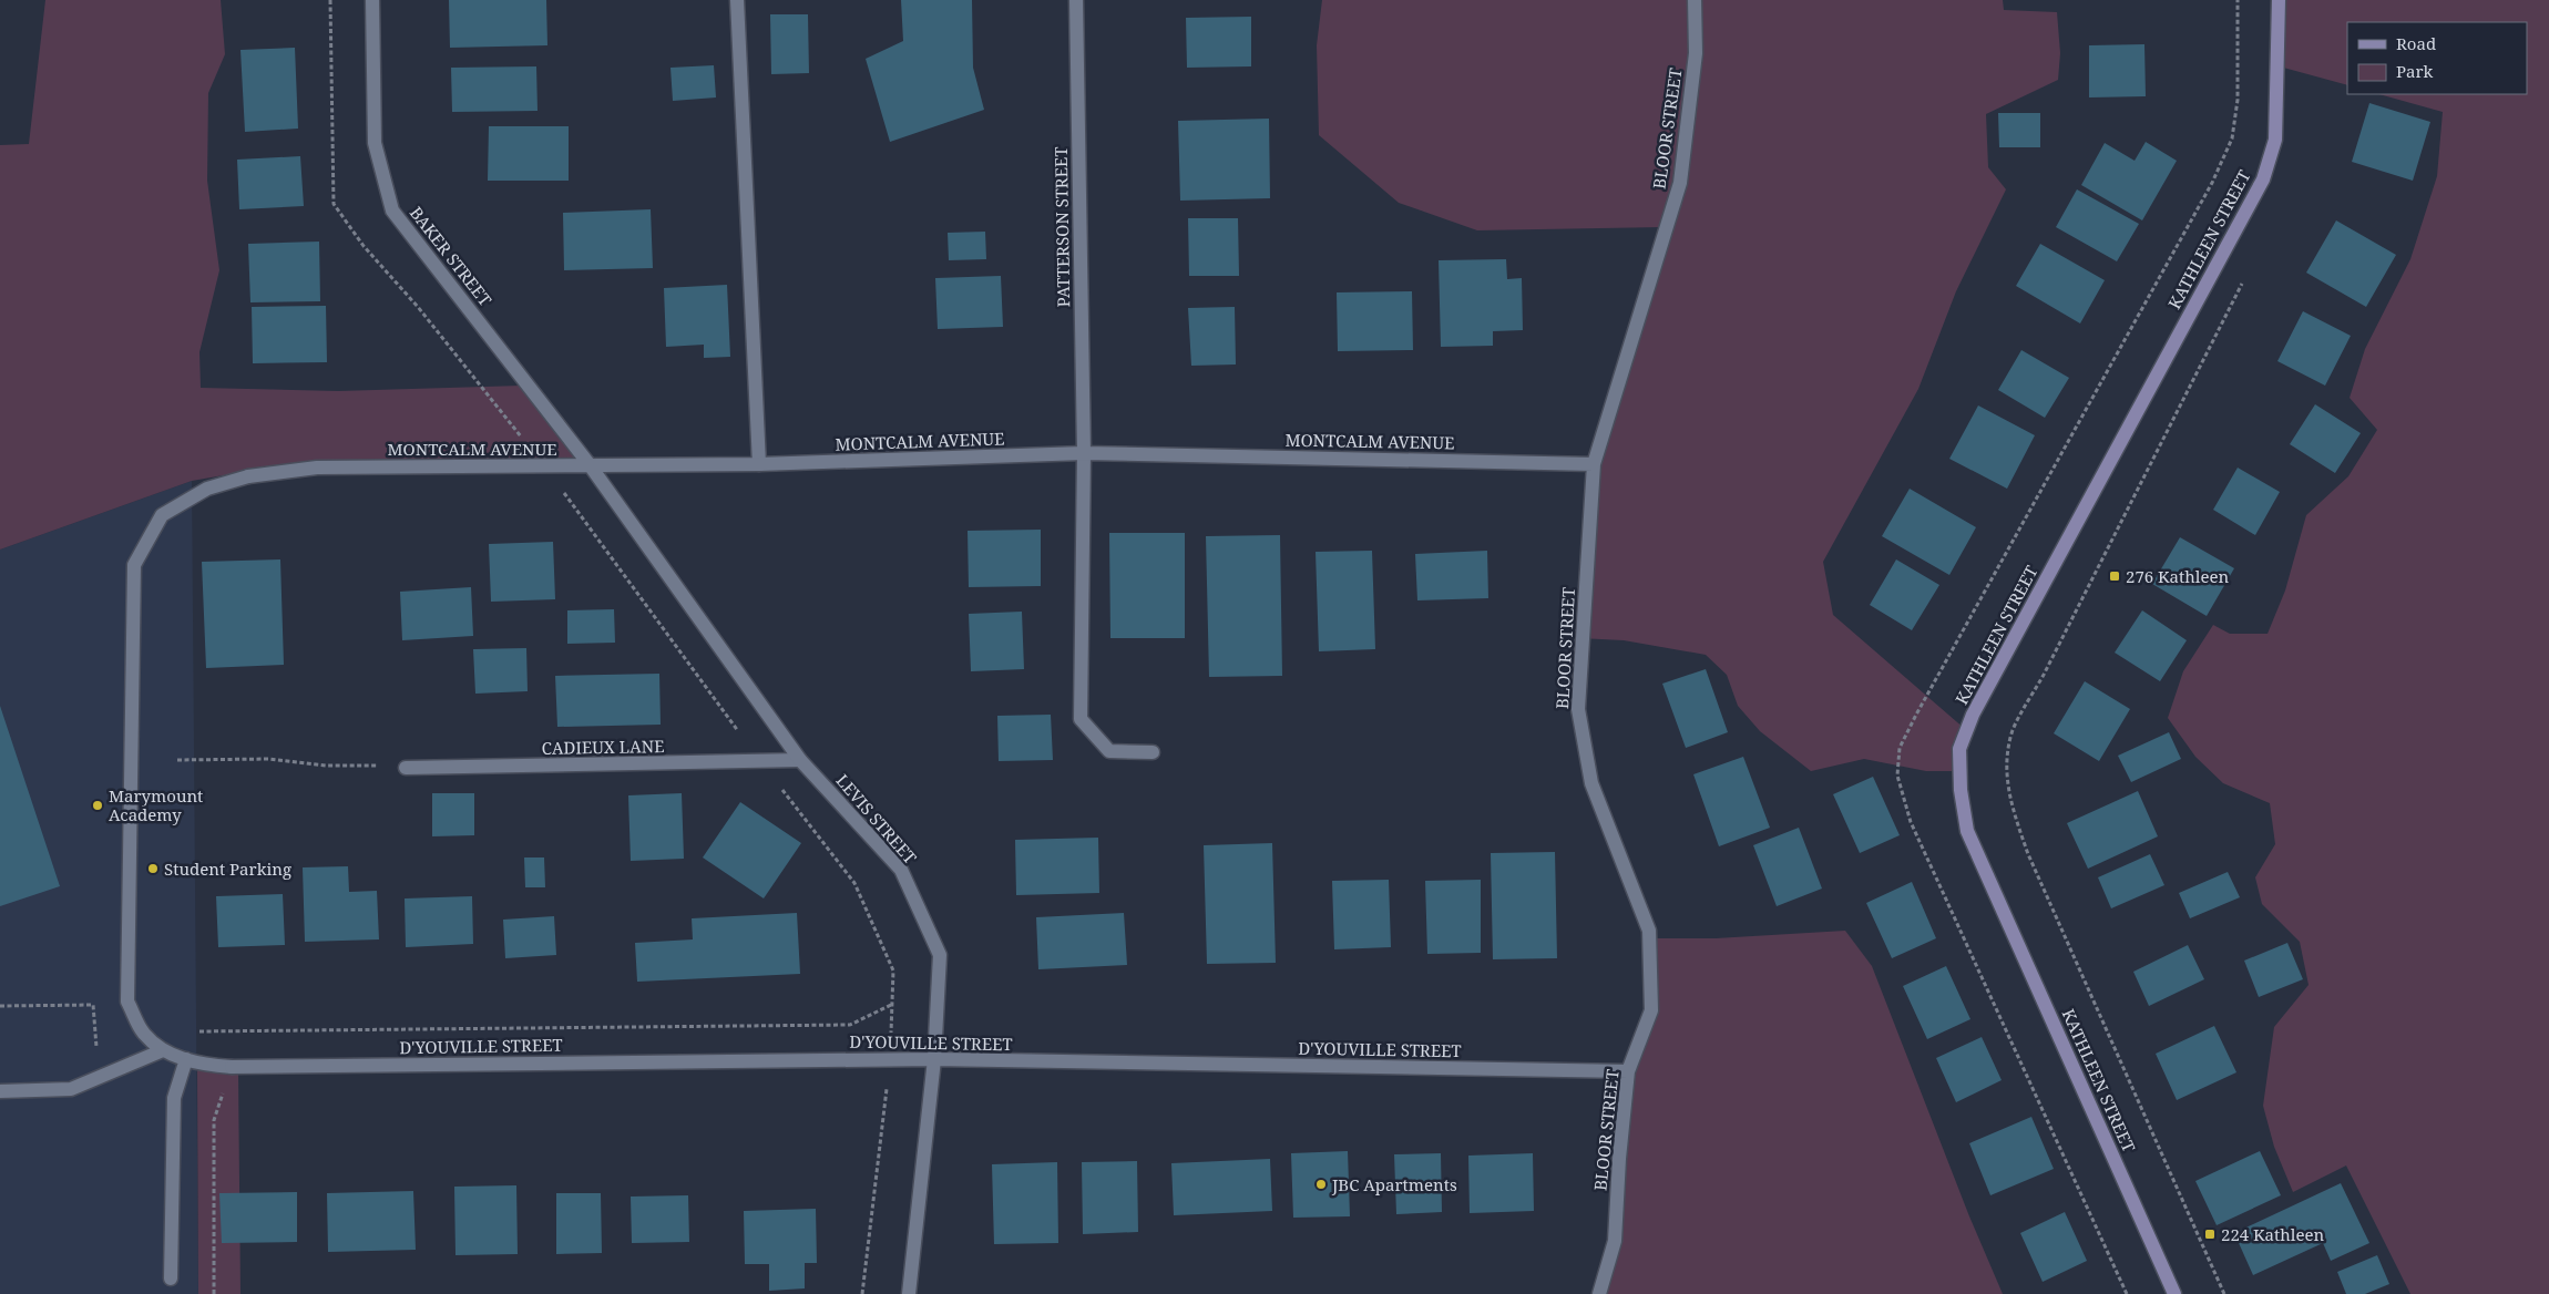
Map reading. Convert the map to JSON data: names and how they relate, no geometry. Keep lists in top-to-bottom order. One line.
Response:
{"streets":{"street":["BLOOR STREET","PATTERSON STREET","KATHLEEN STREET","BAKER STREET","MONTCALM AVENUE","CADIEUX LANE","LEVIS STREET","D'YOUVILLE STREET"]},"crossings":[["BLOOR STREET","MONTCALM AVENUE"],["BLOOR STREET","D'YOUVILLE STREET"],["PATTERSON STREET","MONTCALM AVENUE"],["BAKER STREET","MONTCALM AVENUE"],["BAKER STREET","LEVIS STREET"],["MONTCALM AVENUE","LEVIS STREET"],["MONTCALM AVENUE","D'YOUVILLE STREET"],["CADIEUX LANE","LEVIS STREET"],["LEVIS STREET","D'YOUVILLE STREET"]],"places":{"transit":["276 Kathleen","224 Kathleen"],"other":["Marymount Academy","Student Parking","JBC Apartments"]},"legend":["Road","Park"]}
